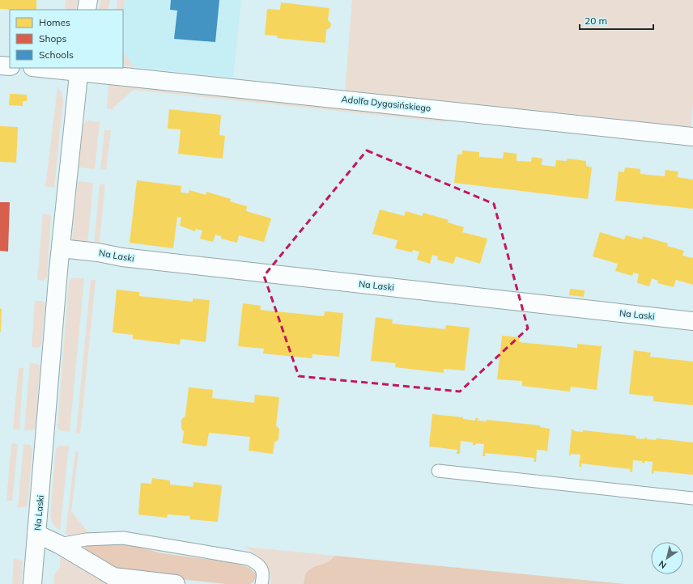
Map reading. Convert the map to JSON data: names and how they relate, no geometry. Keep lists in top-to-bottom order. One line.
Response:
{"streets":{"street":["Adolfa Dygasińskiego","Na Laski"]},"crossings":[["Adolfa Dygasińskiego","Na Laski"]],"legend":["Homes","Shops","Schools"],"scale_bar":"20 m","north":"bottom left"}
